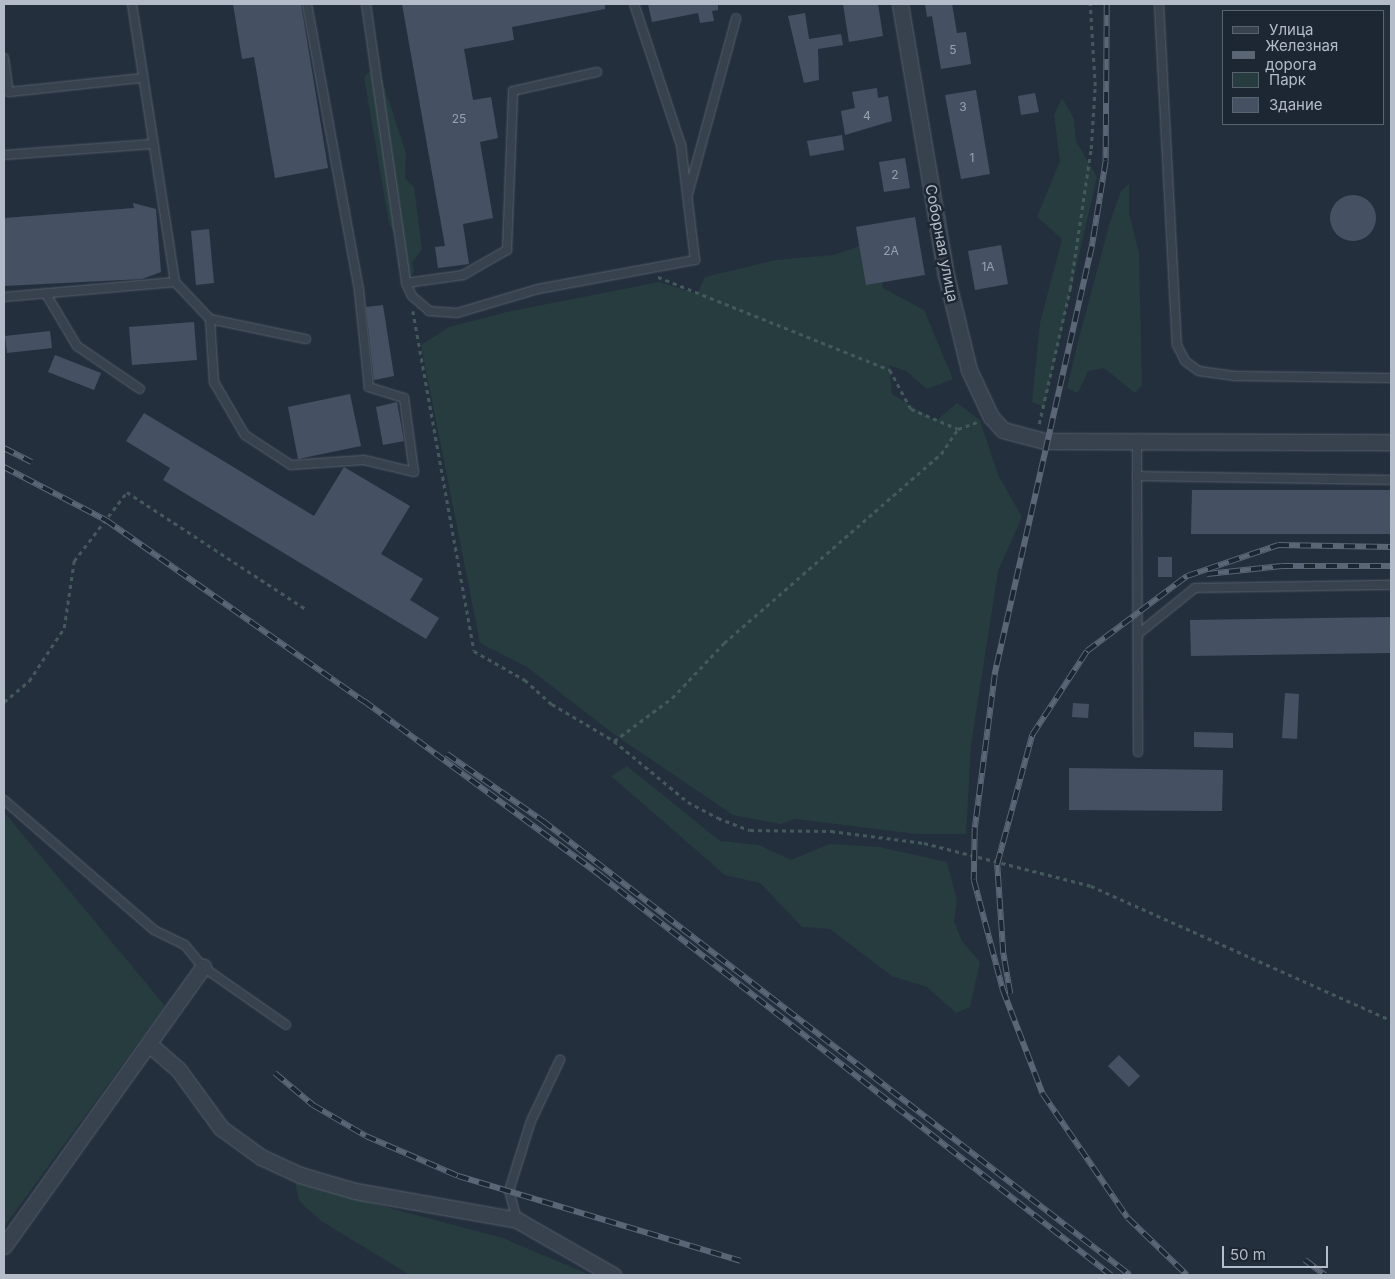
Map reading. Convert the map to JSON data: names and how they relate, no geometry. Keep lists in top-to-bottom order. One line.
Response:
{"streets":{"street":["Соборная улица"]},"house_numbers":["5","3","4","25","1","2","2А","1А"],"legend":["Улица","Железная дорога","Парк","Здание"],"scale_bar":"50 m"}
